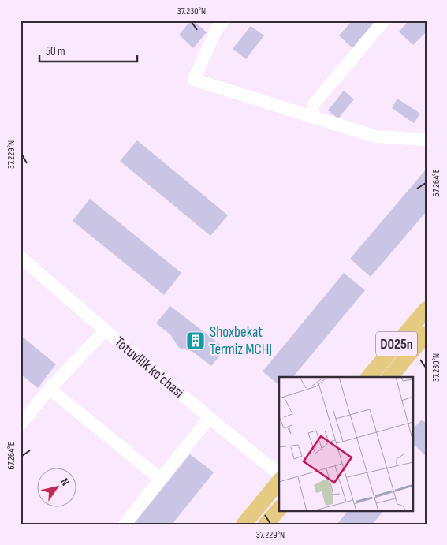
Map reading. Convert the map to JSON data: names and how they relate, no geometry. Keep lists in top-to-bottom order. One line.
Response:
{"streets":{"main road":["D025n"],"street":["Totuvllik ko'chasi"]},"places":{"building":["Shoxbekat Termiz MCHJ"]},"scale_bar":"50 m","north":"top right","coordinates":["37.230°N","37.229°N","67.264°E"]}
